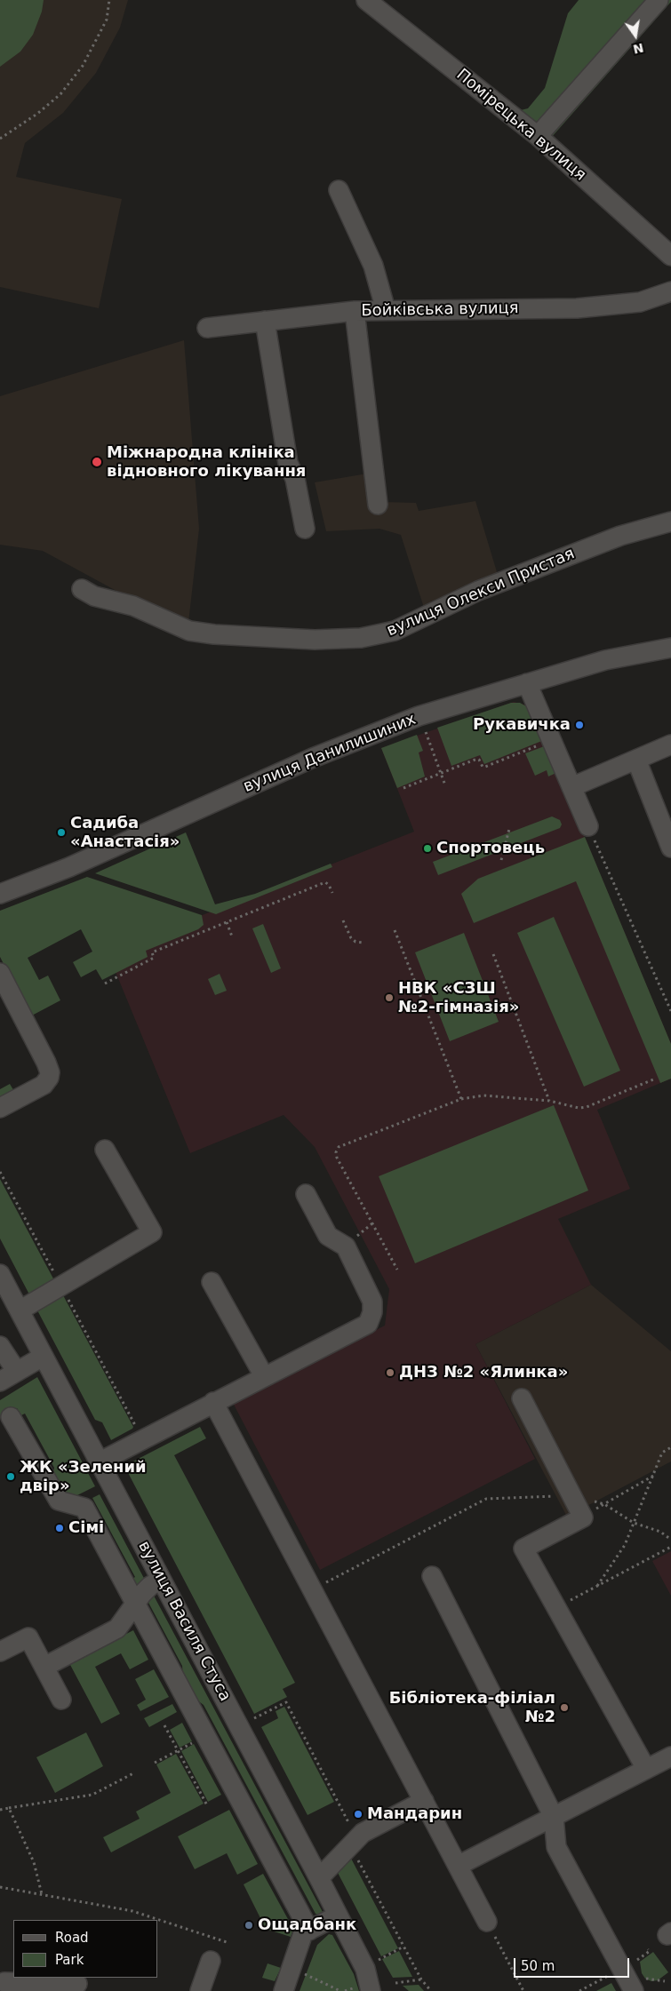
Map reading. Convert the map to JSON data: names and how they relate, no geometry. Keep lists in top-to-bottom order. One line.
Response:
{"streets":{"street":["Помірецька вулиця","Бойківська вулиця","вулиця Олекси Пристая","вулиця Данилишиних","вулиця Василя Стуса"]},"places":["Міжнародна клініка відновного лікування","Рукавичка","Садиба «Анастасія»","Спортовець","НВК «СЗШ №2-гімназія»","ДНЗ №2 «Ялинка»","ЖК «Зелений двір»","Сімі","Бібліотека-філіал №2","Мандарин","Ощадбанк"],"legend":["Road","Park"],"scale_bar":"50 m","north":"bottom"}
